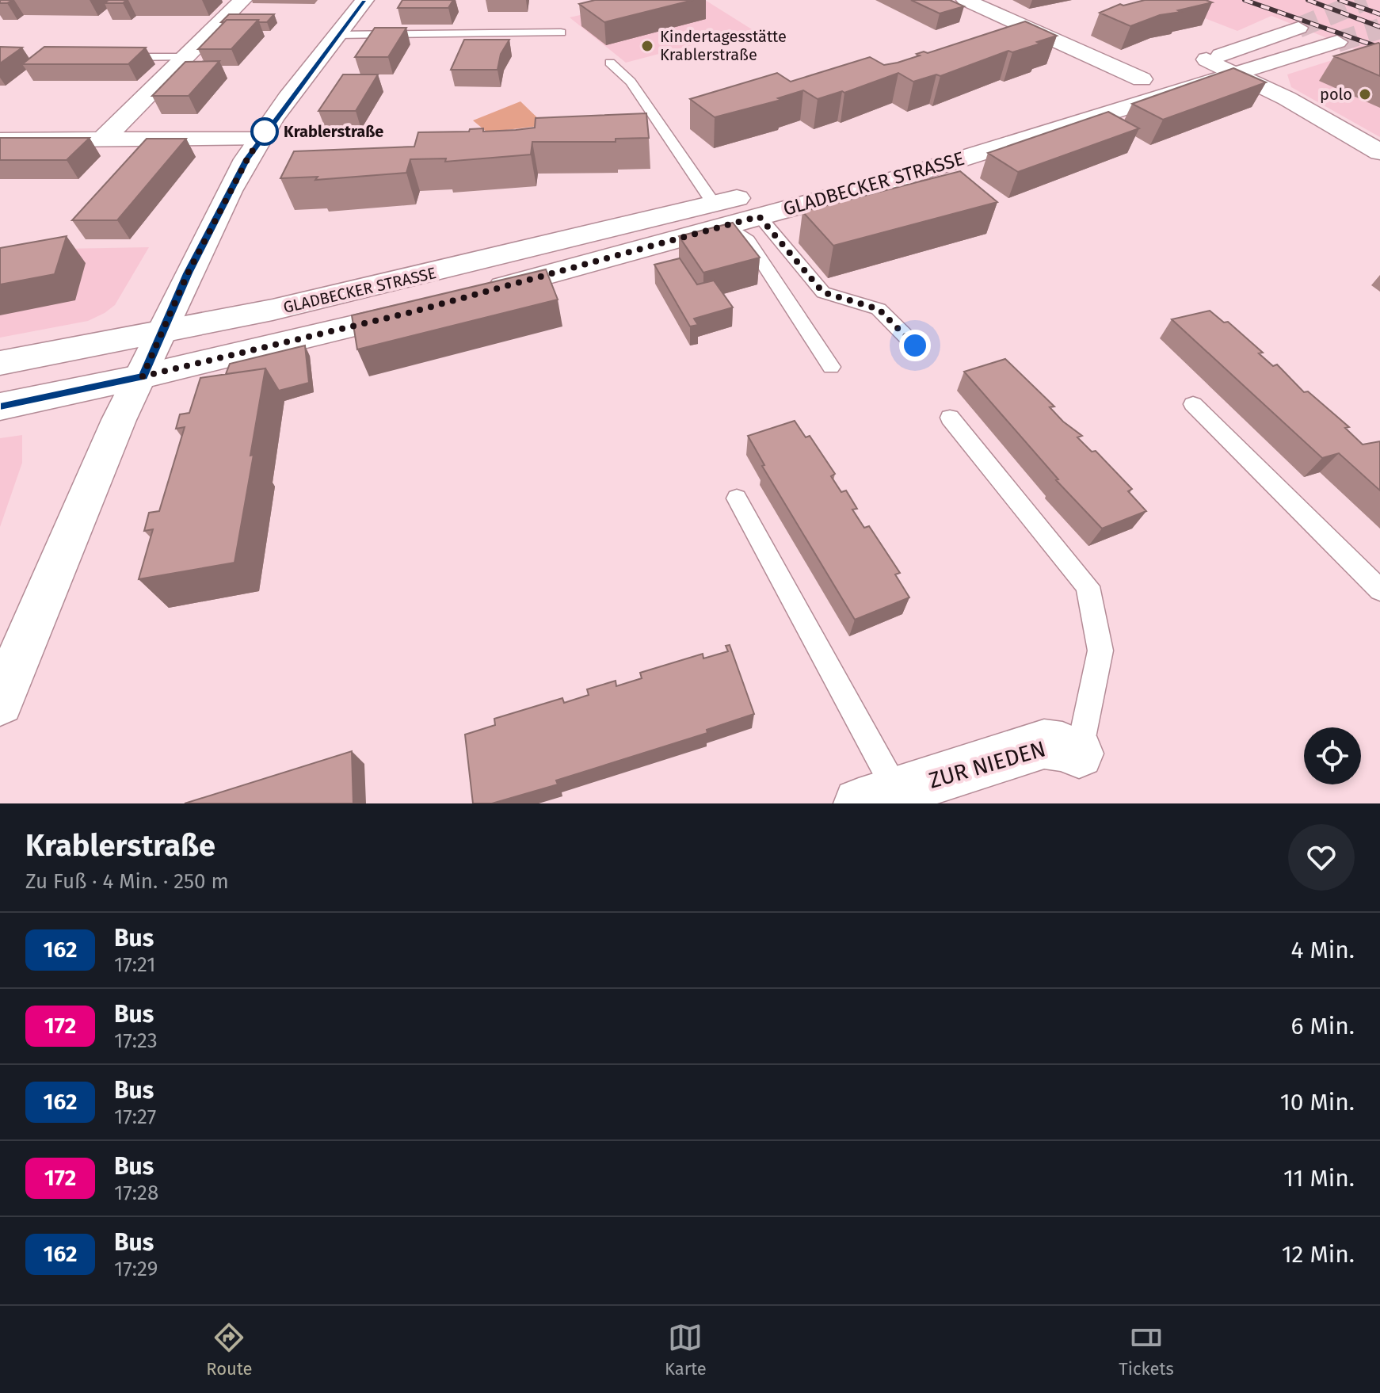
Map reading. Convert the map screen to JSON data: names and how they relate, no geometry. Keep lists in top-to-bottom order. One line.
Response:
{"streets":{"main road":["GLADBECKER STRASSE","ZUR NIEDEN"]},"places":["Kindertagesstätte Krablerstraße","polo","Krablerstraße"],"lines":["bus line 162"],"page":{"heading":["Krablerstraße","Zu Fuß · 4 Min. · 250 m"],"list":[{"mark":"162","name":"Bus","note":"17:21","value":"4 Min."},{"mark":"172","name":"Bus","note":"17:23","value":"6 Min."},{"mark":"162","name":"Bus","note":"17:27","value":"10 Min."},{"mark":"172","name":"Bus","note":"17:28","value":"11 Min."},{"mark":"162","name":"Bus","note":"17:29","value":"12 Min."}],"tabs":["Route","Karte","Tickets"]}}
